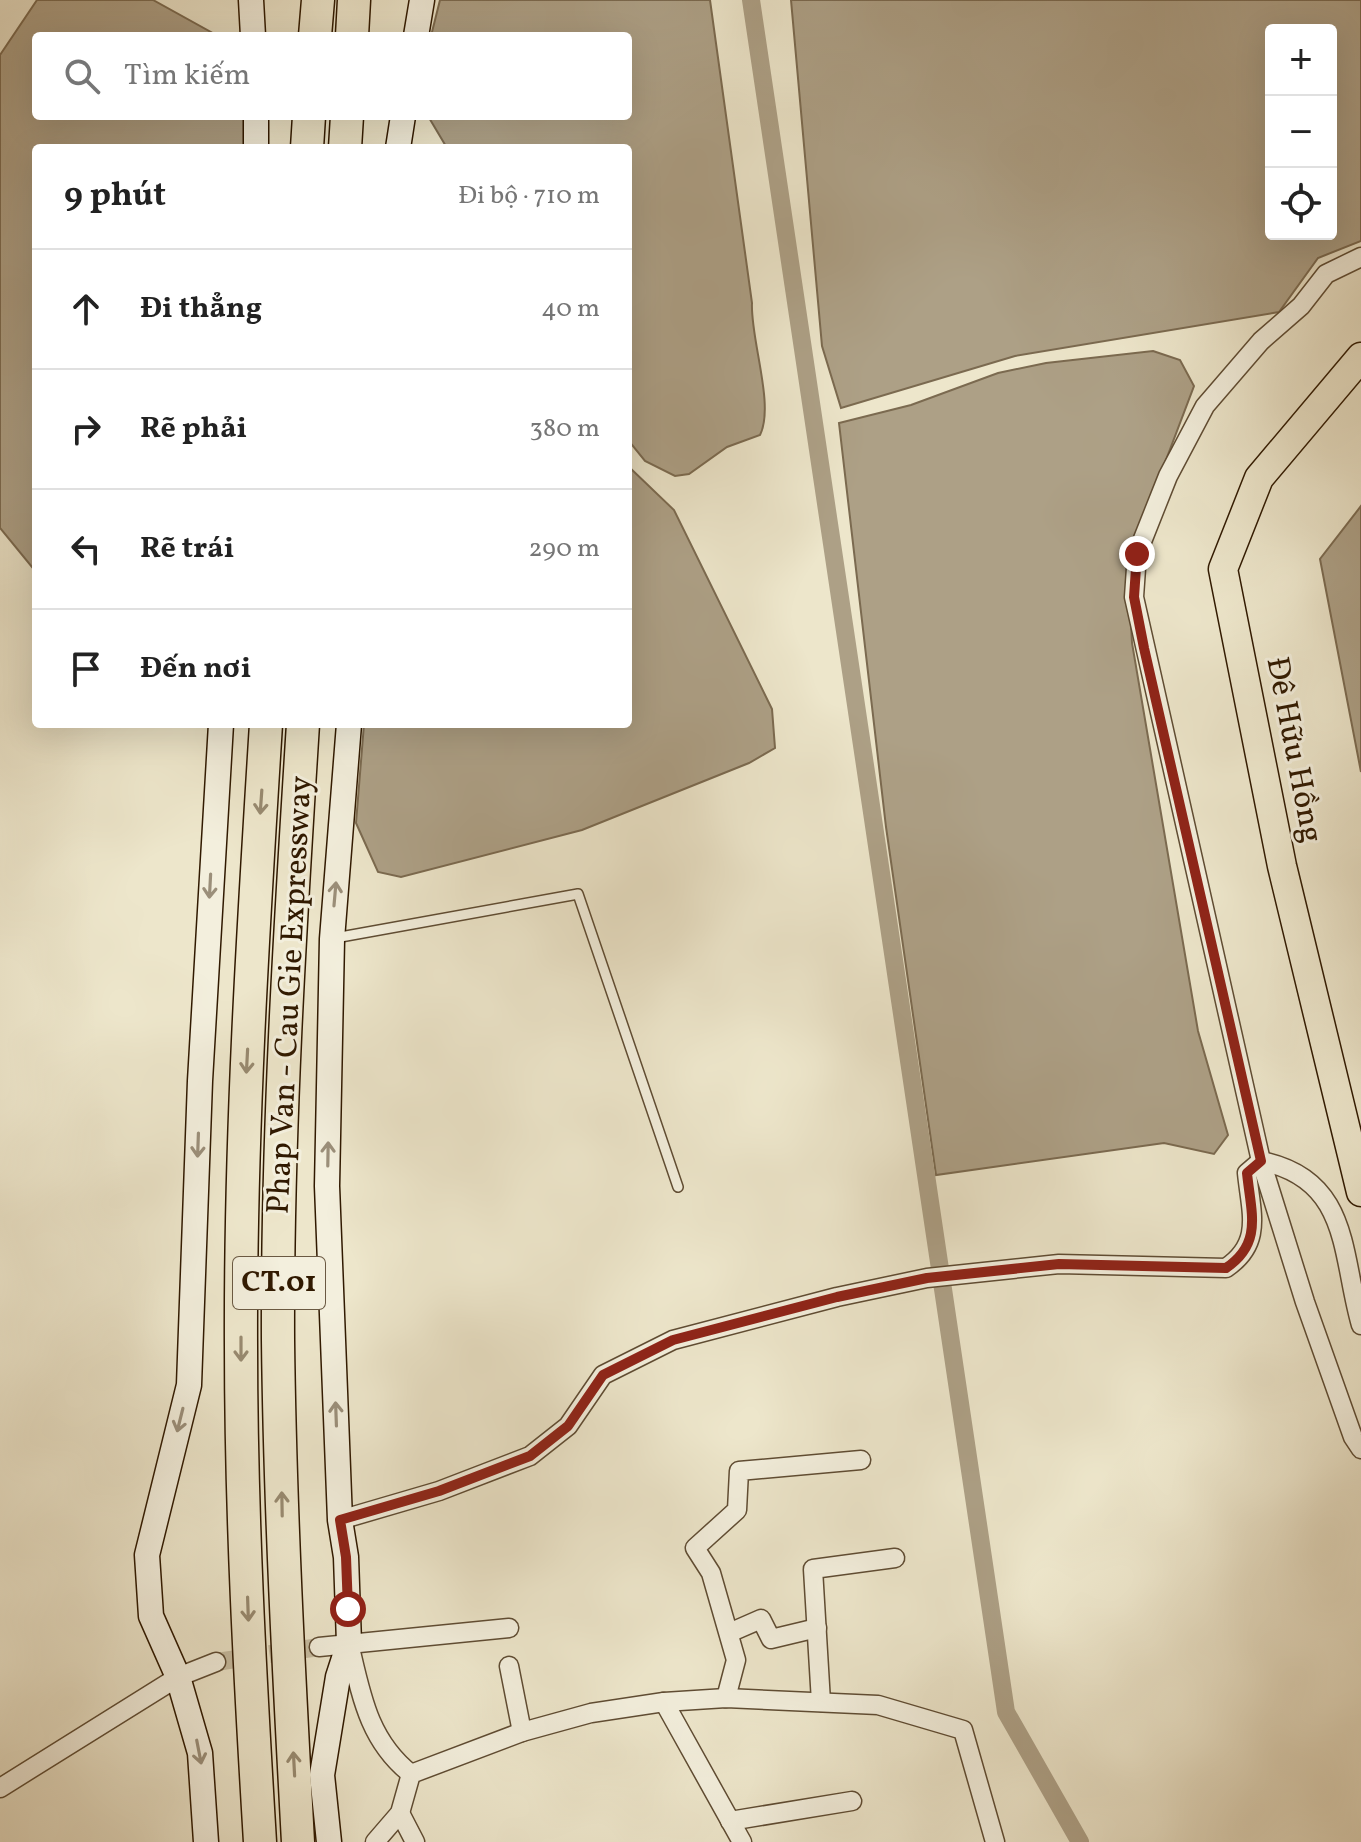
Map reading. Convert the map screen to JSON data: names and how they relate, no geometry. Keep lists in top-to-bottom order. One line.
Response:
{"streets":{"highway":["Phap Van - Cau Gie Expressway","CT.01"],"main road":["Đê Hữu Hồng"]},"page":{"map_buttons":["+","−"],"search":"Tìm kiếm","heading":["9 phút","Đi bộ · 710 m"],"list":[["Đi thẳng","40 m"],["Rẽ phải","380 m"],["Rẽ trái","290 m"],"Đến nơi"]}}
